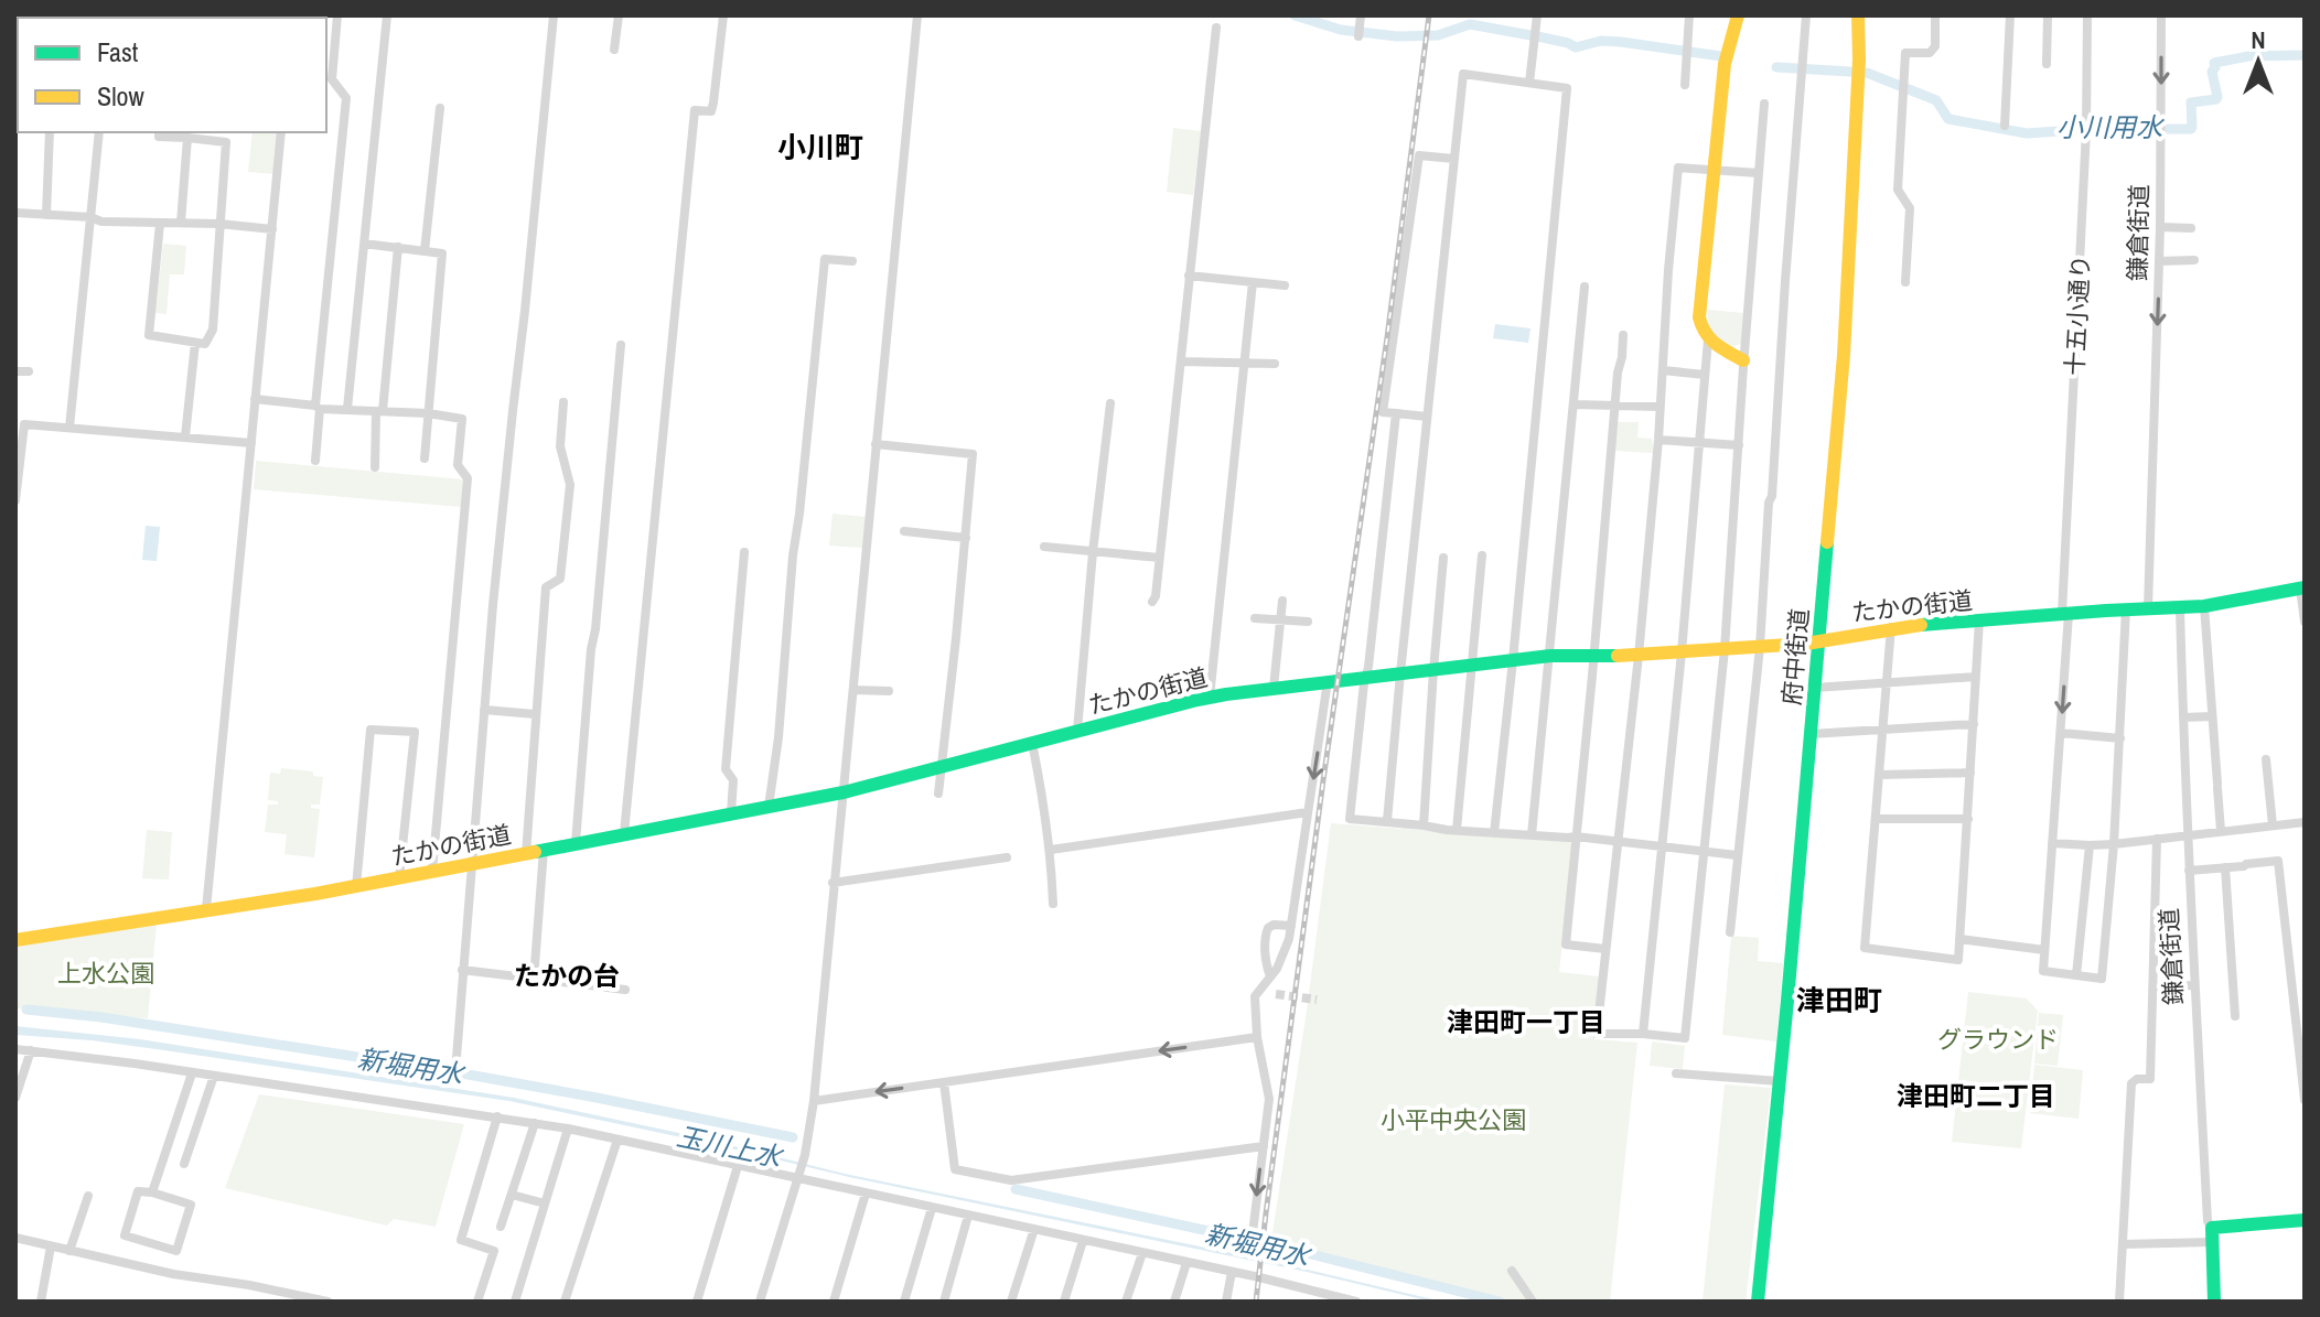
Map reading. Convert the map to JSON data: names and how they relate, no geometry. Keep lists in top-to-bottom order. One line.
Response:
{"streets":{"street":["鎌倉街道","十五小通り","たかの街道","府中街道"]},"crossings":[["鎌倉街道","たかの街道"],["十五小通り","たかの街道"],["たかの街道","府中街道"]],"one_way":["鎌倉街道"],"districts":["小川町","たかの台","津田町","津田町一丁目","津田町二丁目"],"water":["小川用水","新堀用水","玉川上水"],"parks":["上水公園","グラウンド","小平中央公園"],"legend":["Fast","Slow"],"north":"top"}
